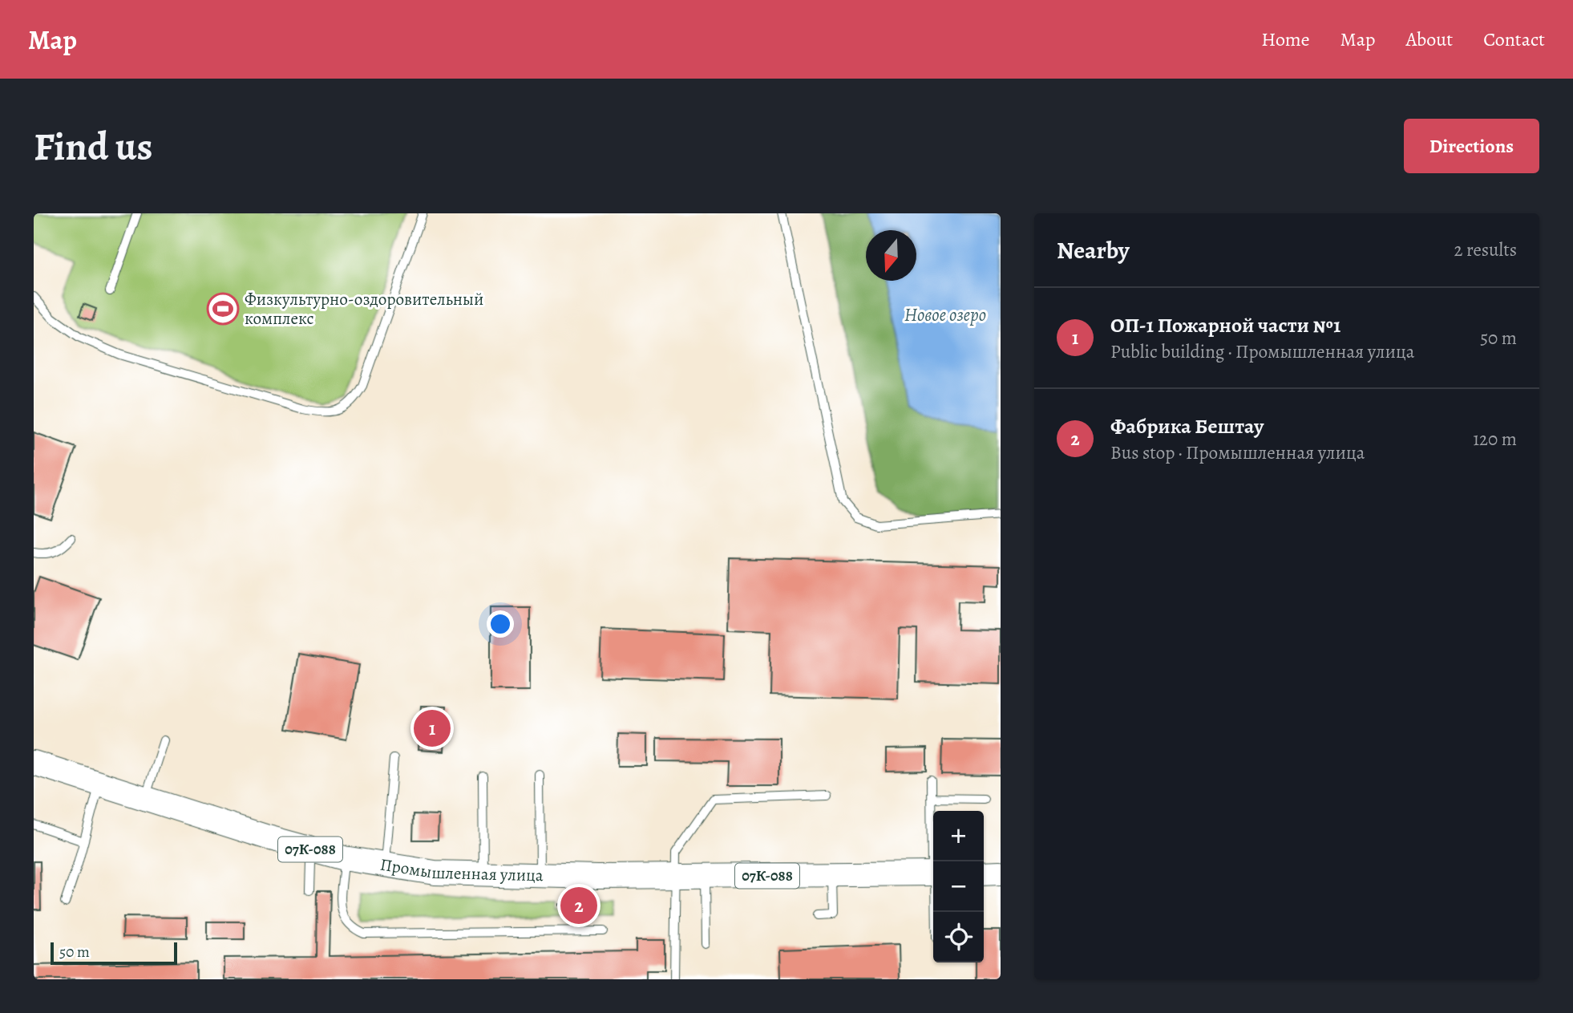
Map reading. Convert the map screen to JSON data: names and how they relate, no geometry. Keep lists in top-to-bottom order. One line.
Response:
{"streets":{"main road":["07К-088","Промышленная улица"]},"water":["Новое озеро"],"places":{"sports":["Физкультурно-оздоровительный комплекс"]},"scale_bar":"50 m","north":"bottom","page":{"header":"Map","nav":["Home","Map","About","Contact"],"buttons":"Directions","title":"Find us","heading":["Nearby","2 results"],"list":[{"mark":"1","name":"ОП-1 Пожарной части №1","note":"Public building · Промышленная улица","value":"50 m"},{"mark":"2","name":"Фабрика Бештау","note":"Bus stop · Промышленная улица","value":"120 m"}],"pins":["1","2"],"map_buttons":["+","−"],"scale":"50 m"}}
